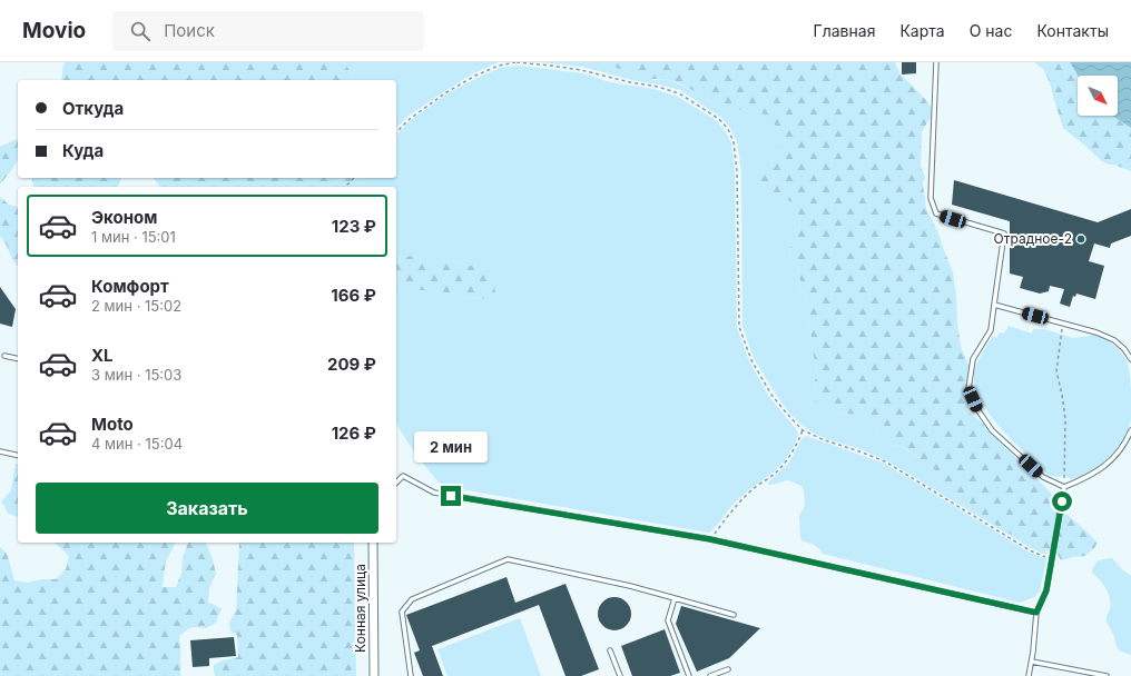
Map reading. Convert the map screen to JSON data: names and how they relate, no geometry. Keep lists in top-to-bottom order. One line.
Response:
{"streets":{"street":["Конная улица"]},"places":["Отрадное-2"],"north":"bottom right","page":{"header":"Movio","search":"Поиск","nav":["Главная","Карта","О нас","Контакты"],"banner":["Откуда","Куда"],"list":[{"name":"Эконом","note":"1 мин · 15:01","value":"123 ₽"},{"name":"Комфорт","note":"2 мин · 15:02","value":"166 ₽"},{"name":"XL","note":"3 мин · 15:03","value":"209 ₽"},{"name":"Moto","note":"4 мин · 15:04","value":"126 ₽"}],"bubble":"2 мин","buttons":"Заказать"}}
